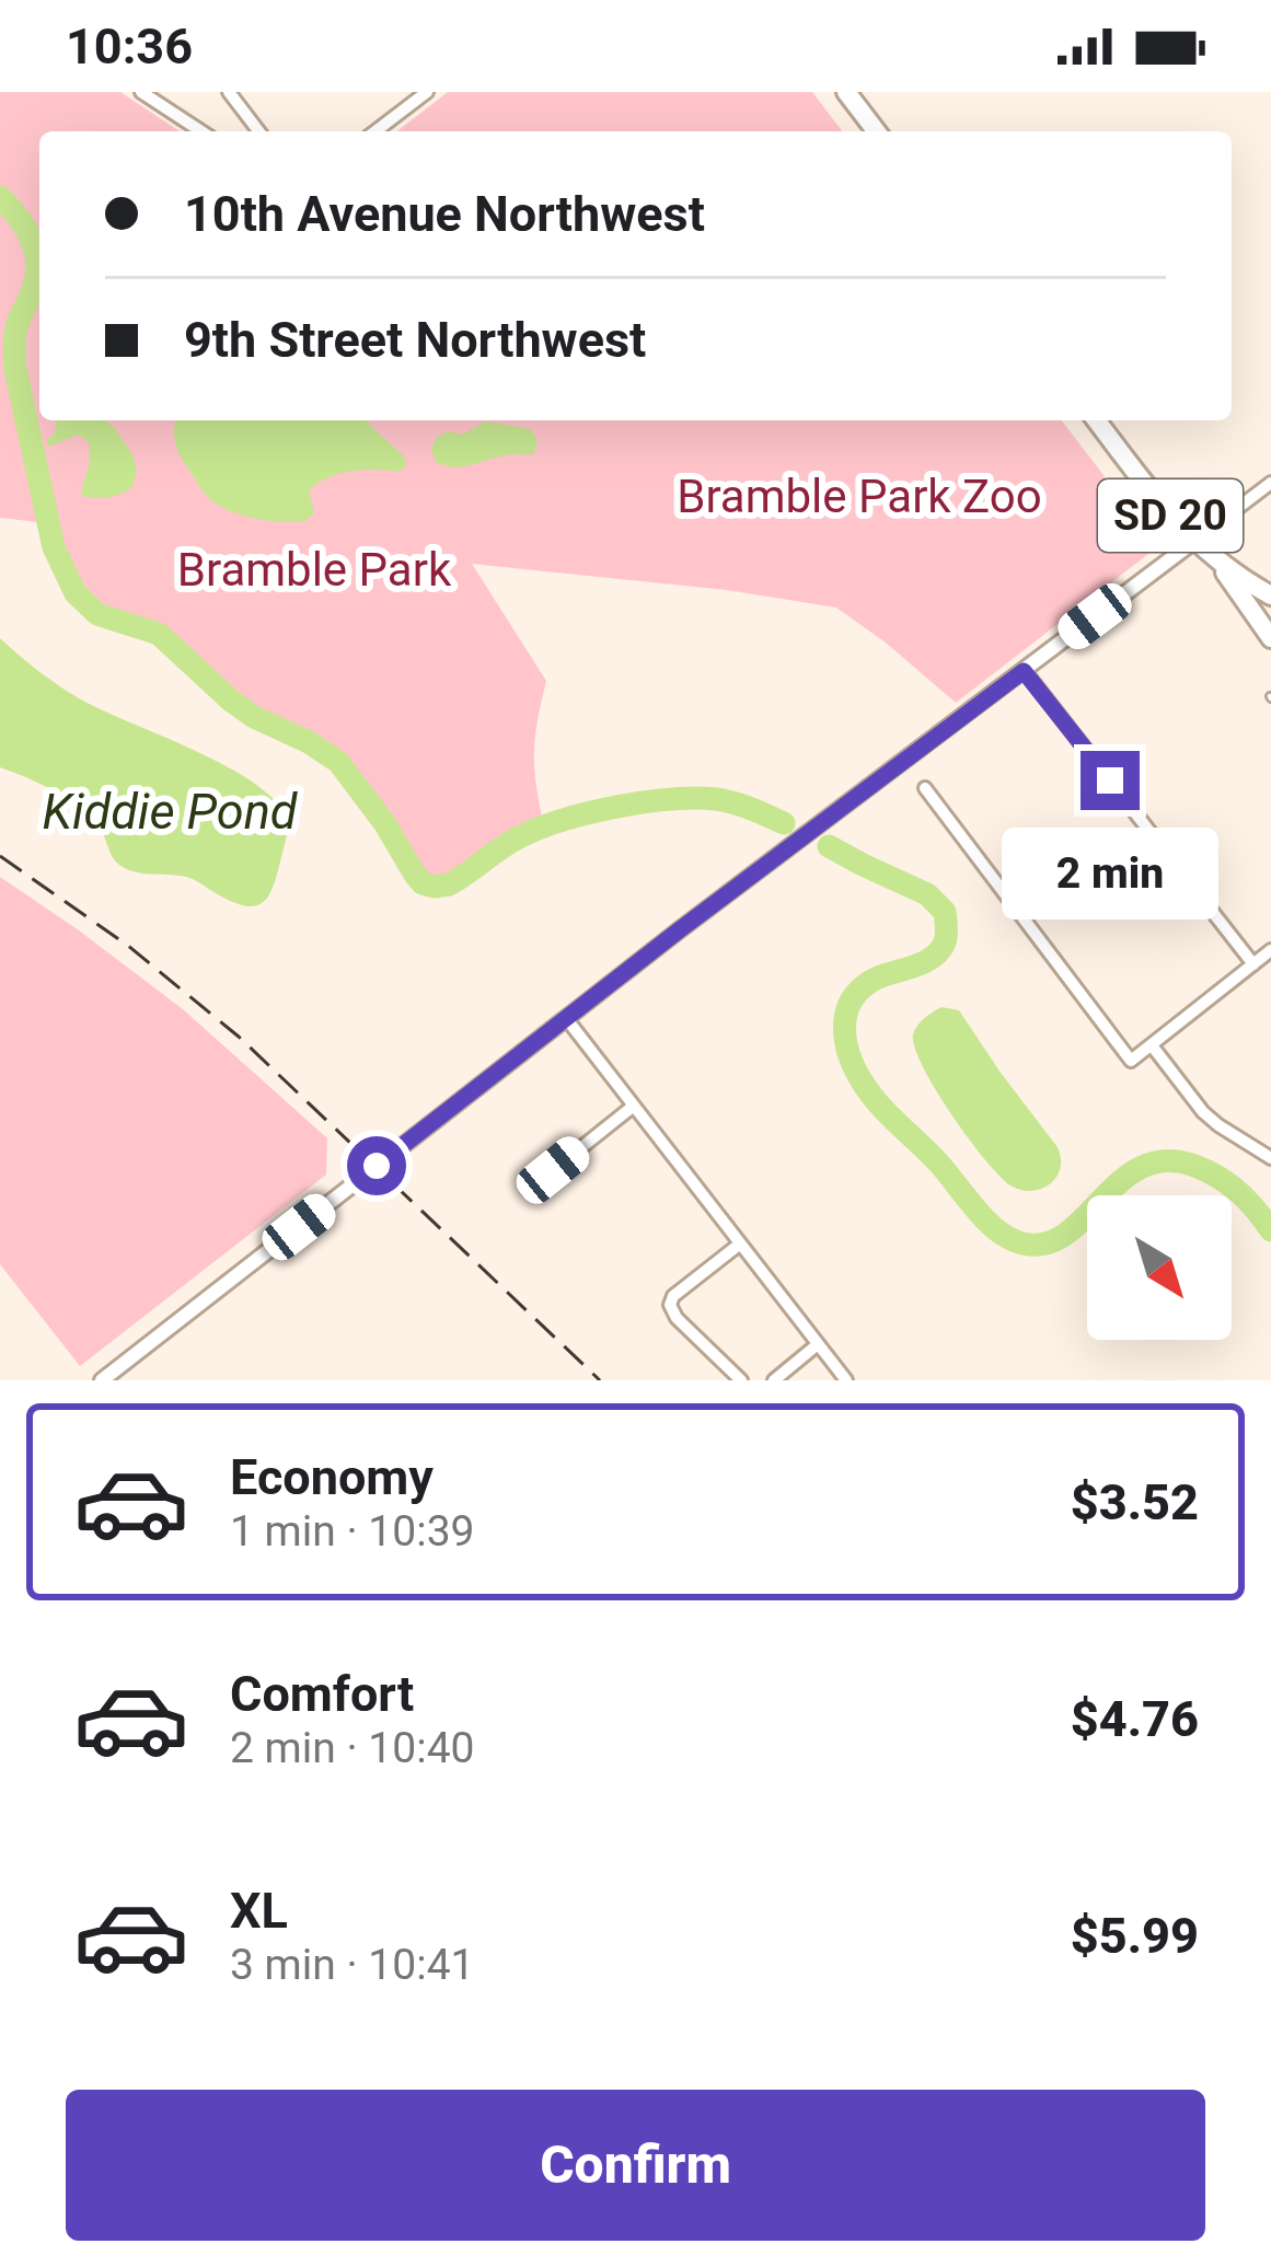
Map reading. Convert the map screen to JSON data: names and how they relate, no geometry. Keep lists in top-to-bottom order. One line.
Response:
{"streets":{"main road":["SD 20"]},"water":["Kiddie Pond"],"parks":["Bramble Park Zoo","Bramble Park"],"north":"bottom right","page":{"status":"10:36","banner":["10th Avenue Northwest","9th Street Northwest"],"bubble":"2 min","list":[{"name":"Economy","note":"1 min · 10:39","value":"$3.52"},{"name":"Comfort","note":"2 min · 10:40","value":"$4.76"},{"name":"XL","note":"3 min · 10:41","value":"$5.99"}],"buttons":"Confirm"}}
